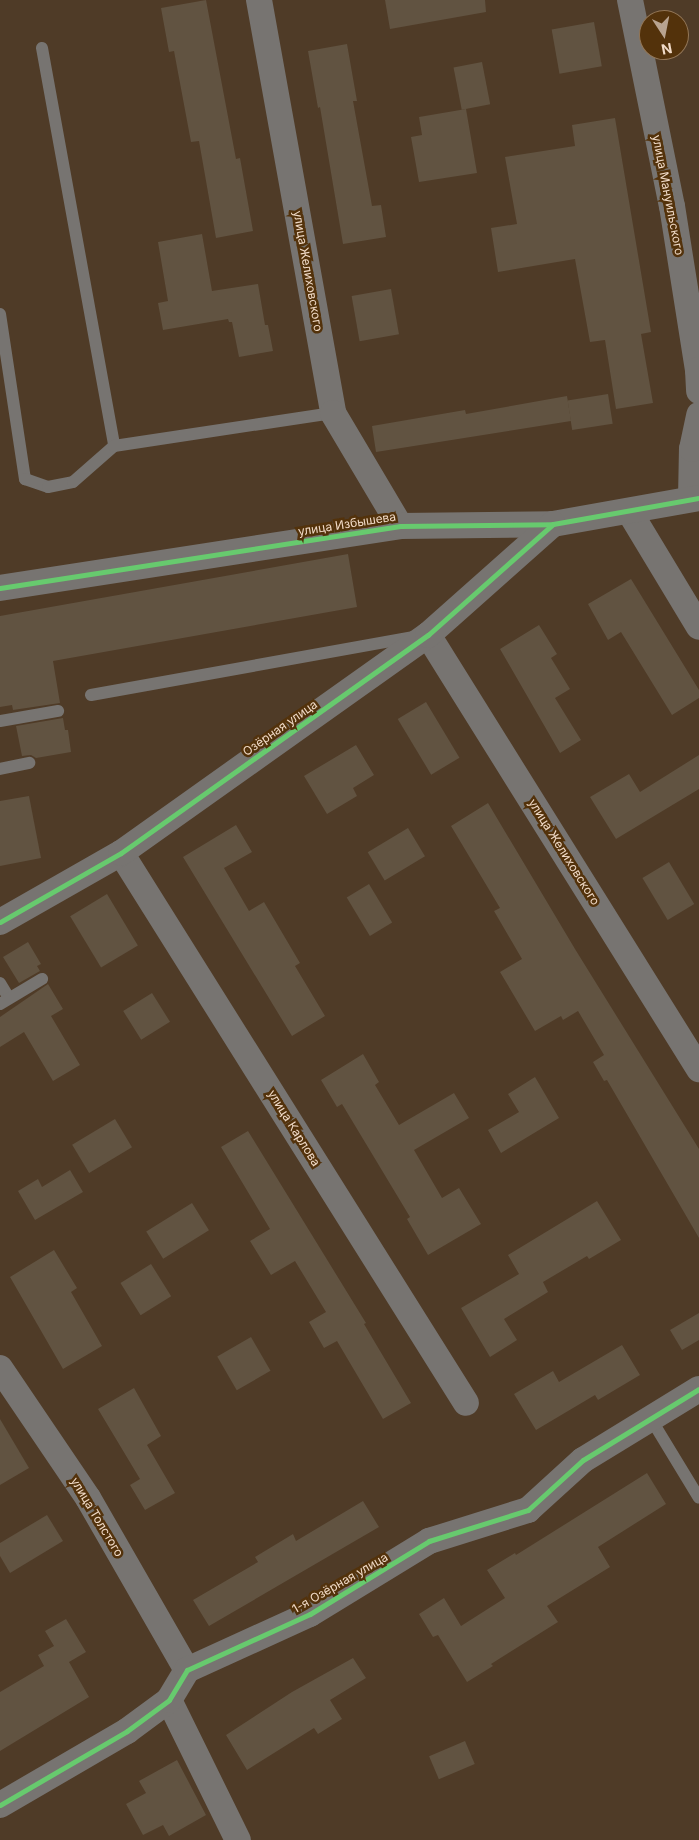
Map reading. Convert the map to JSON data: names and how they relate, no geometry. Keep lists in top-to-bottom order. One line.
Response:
{"streets":{"street":["улица Мануильского","улица Желиховского","улица Избышева","Озёрная улица","улица Карлова","улица Толстого","1-я Озёрная улица"]},"crossings":[["улица Желиховского","улица Избышева"],["улица Желиховского","Озёрная улица"],["улица Избышева","Озёрная улица"],["Озёрная улица","улица Карлова"],["улица Толстого","1-я Озёрная улица"]],"north":"bottom"}
